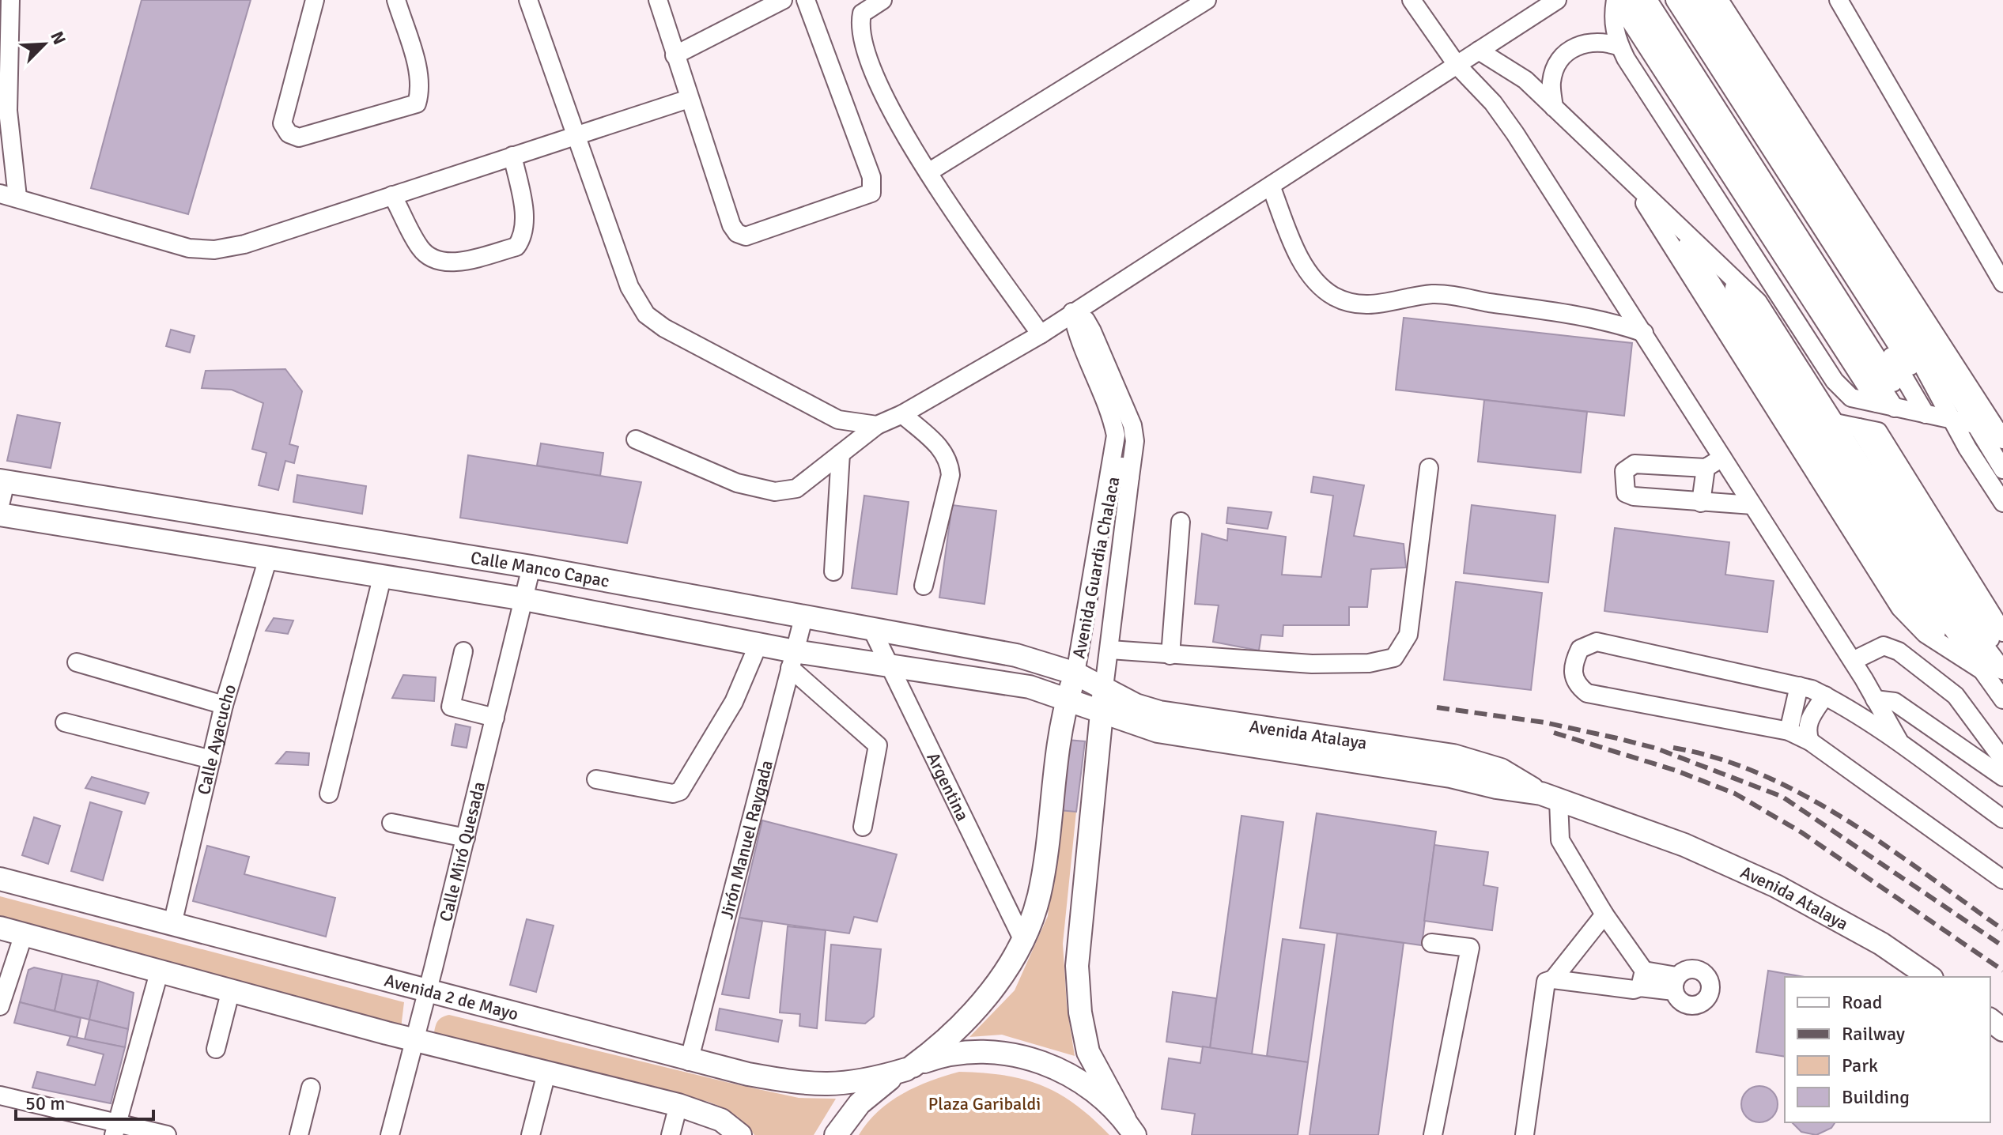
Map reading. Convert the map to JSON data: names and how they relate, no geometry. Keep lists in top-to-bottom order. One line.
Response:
{"streets":{"main road":["Avenida Guardia Chalaca","Calle Manco Capac","Avenida Atalaya","Avenida 2 de Mayo"],"street":["Calle Ayacucho","Argentina","Jirón Manuel Raygada","Calle Miró Quesada"]},"crossings":[["Avenida Guardia Chalaca","Calle Manco Capac"],["Avenida Guardia Chalaca","Avenida Atalaya"],["Avenida Guardia Chalaca","Argentina"],["Avenida Guardia Chalaca","Avenida 2 de Mayo"],["Calle Manco Capac","Avenida Atalaya"],["Calle Manco Capac","Calle Ayacucho"],["Calle Manco Capac","Argentina"],["Calle Manco Capac","Jirón Manuel Raygada"],["Calle Manco Capac","Calle Miró Quesada"],["Calle Ayacucho","Avenida 2 de Mayo"],["Jirón Manuel Raygada","Avenida 2 de Mayo"],["Calle Miró Quesada","Avenida 2 de Mayo"]],"parks":["Plaza Garibaldi"],"legend":["Road","Railway","Park","Building"],"scale_bar":"50 m","north":"top right"}
